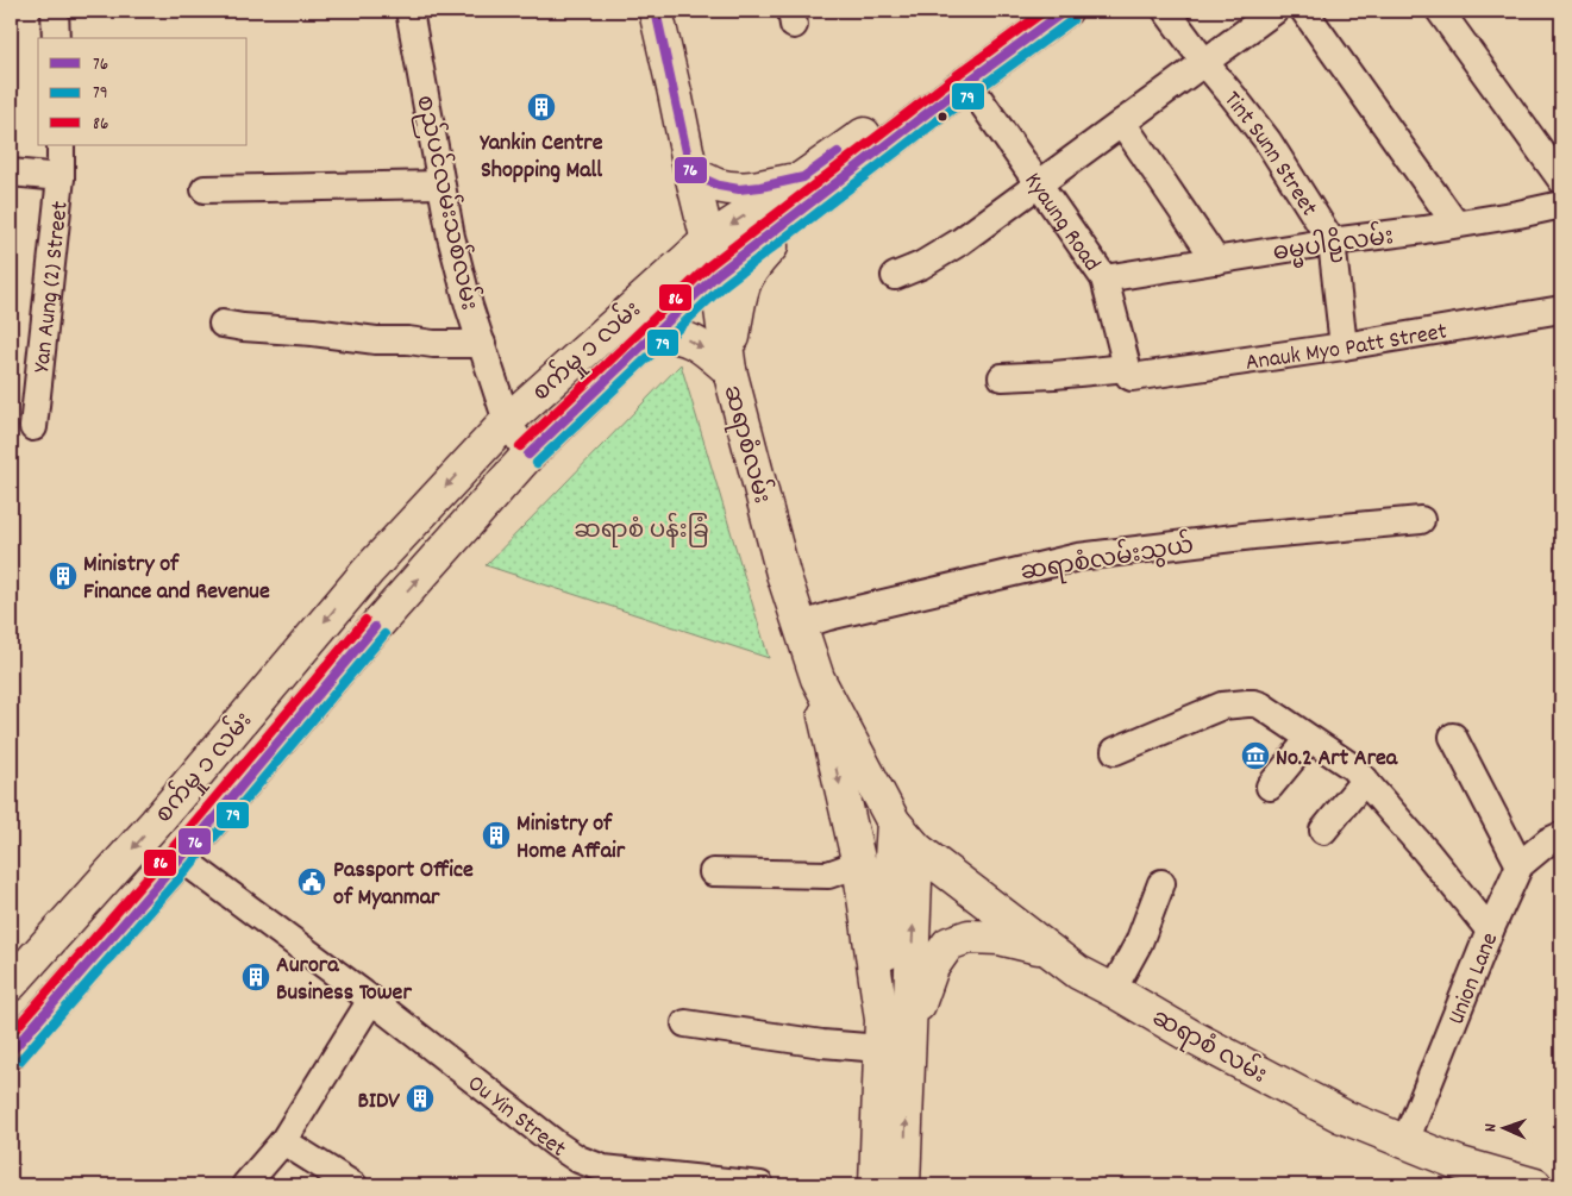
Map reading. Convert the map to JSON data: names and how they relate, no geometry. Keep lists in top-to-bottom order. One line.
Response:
{"streets":{"main road":["စက်မှု ၁ လမ်း","ဆရာစံလမ်း","ဆရာစံ လမ်း"],"street":["Tint Sunn Street","စည်ပင်လမ်းသစ်လမ်း","Kyaung Road","ဓမ္မပါဠိလမ်း","Yan Aung (2) Street","Anauk Myo Patt Street","ဆရာစံလမ်းသွယ်","Union Lane","Ou Yin Street"]},"crossings":[["Tint Sunn Street","ဓမ္မပါဠိလမ်း"],["Tint Sunn Street","Anauk Myo Patt Street"],["စည်ပင်လမ်းသစ်လမ်း","စက်မှု ၁ လမ်း"],["Kyaung Road","ဓမ္မပါဠိလမ်း"],["Kyaung Road","Anauk Myo Patt Street"],["စက်မှု ၁ လမ်း","ဆရာစံလမ်း"],["စက်မှု ၁ လမ်း","Ou Yin Street"],["ဆရာစံလမ်း","ဆရာစံလမ်းသွယ်"],["ဆရာစံလမ်း","ဆရာစံ လမ်း"],["Union Lane","ဆရာစံ လမ်း"]],"parks":["ဆရာစံ ပန်းခြံ"],"places":{"building":["Yankin Centre Shopping Mall","Ministry of Finance and Revenue","Ministry of Home Affair","Aurora Business Tower","BIDV"],"museum":["No.2 Art Area"],"public building":["Passport Office of Myanmar"]},"lines":["transit line 76","transit line 86","transit line 79"],"legend":["76","79","86"],"north":"left"}
